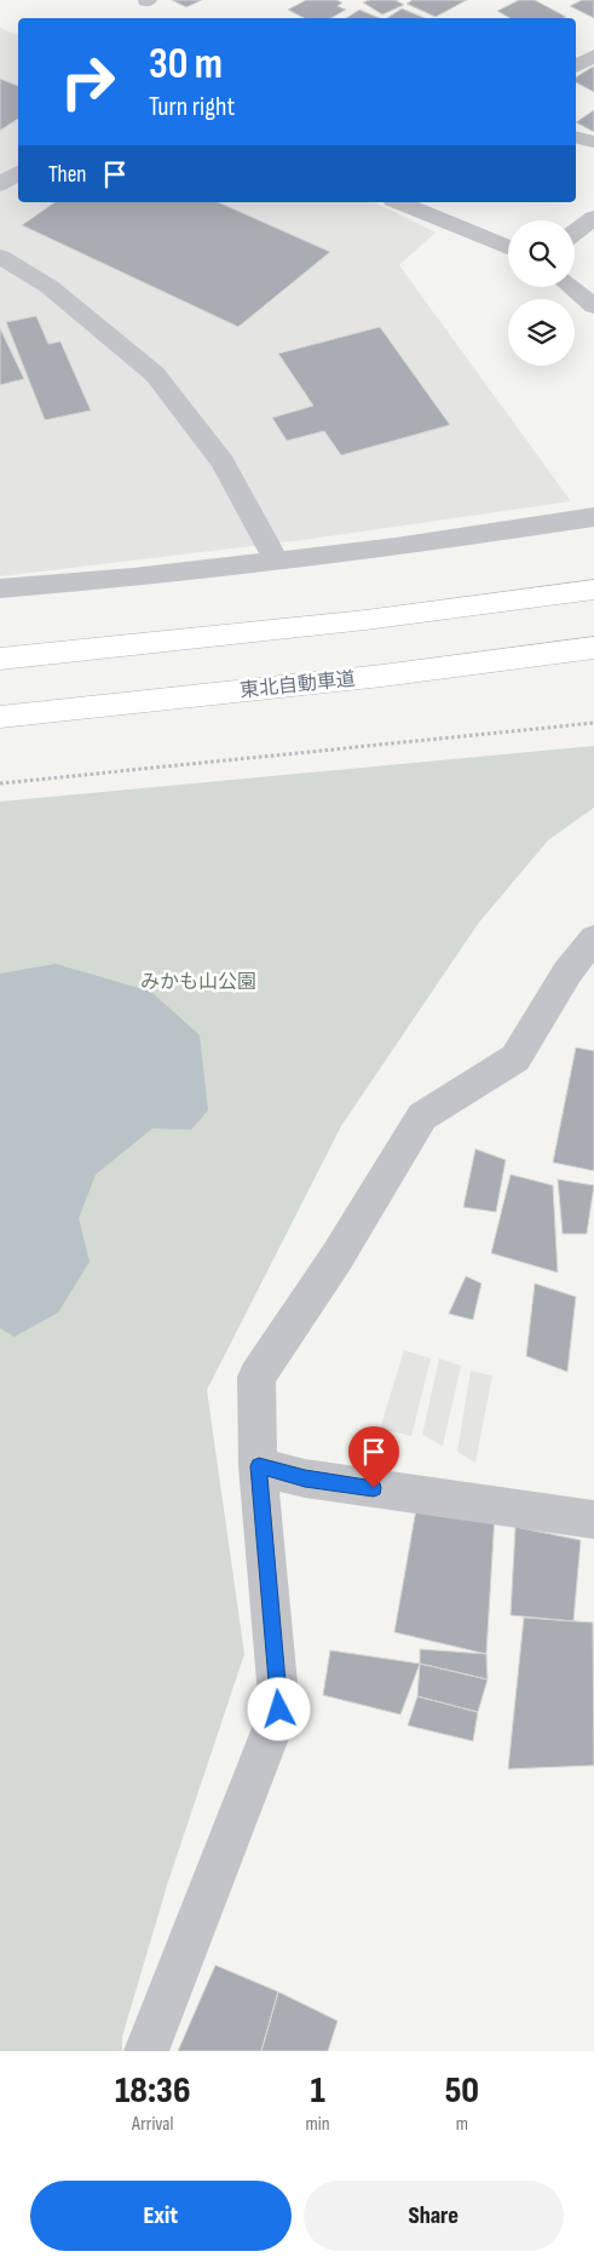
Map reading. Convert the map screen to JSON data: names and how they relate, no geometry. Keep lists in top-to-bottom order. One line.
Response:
{"streets":{"highway":["東北自動車道"]},"parks":["みかも山公園"],"page":{"turn":["30 m","Turn right"],"then":"Then","eta":["18:36","Arrival","1","min","50","m"],"buttons":["Exit","Share"]}}
